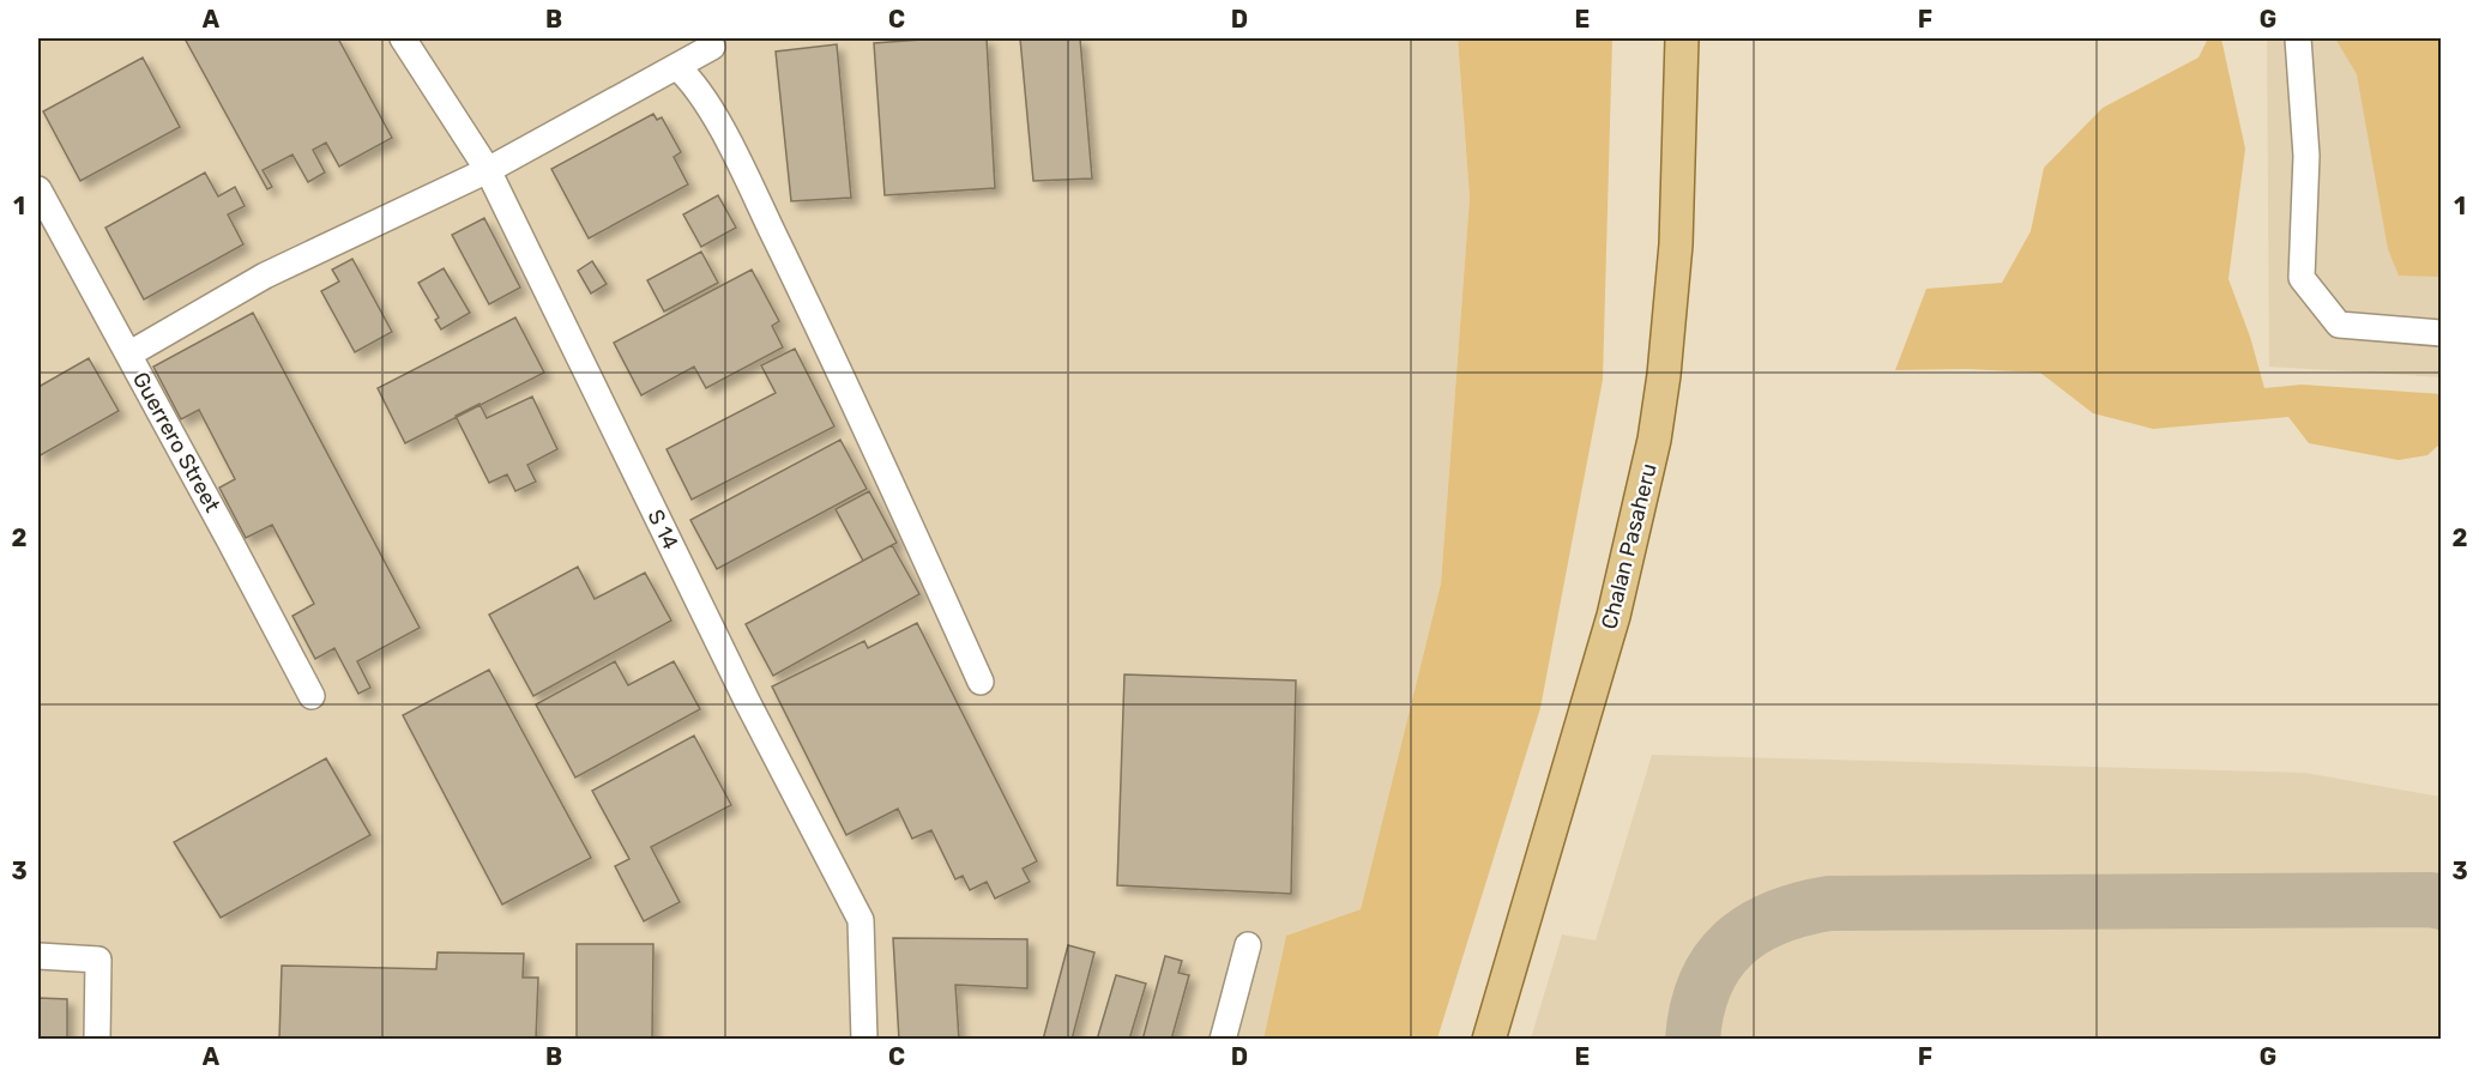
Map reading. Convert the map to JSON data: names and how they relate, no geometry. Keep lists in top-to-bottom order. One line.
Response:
{"streets":{"main road":["Chalan Pasaheru"],"street":["Guerrero Street","S 14"]},"grid":{"columns":["A","B","C","D","E","F","G"],"rows":["1","2","3"]}}
